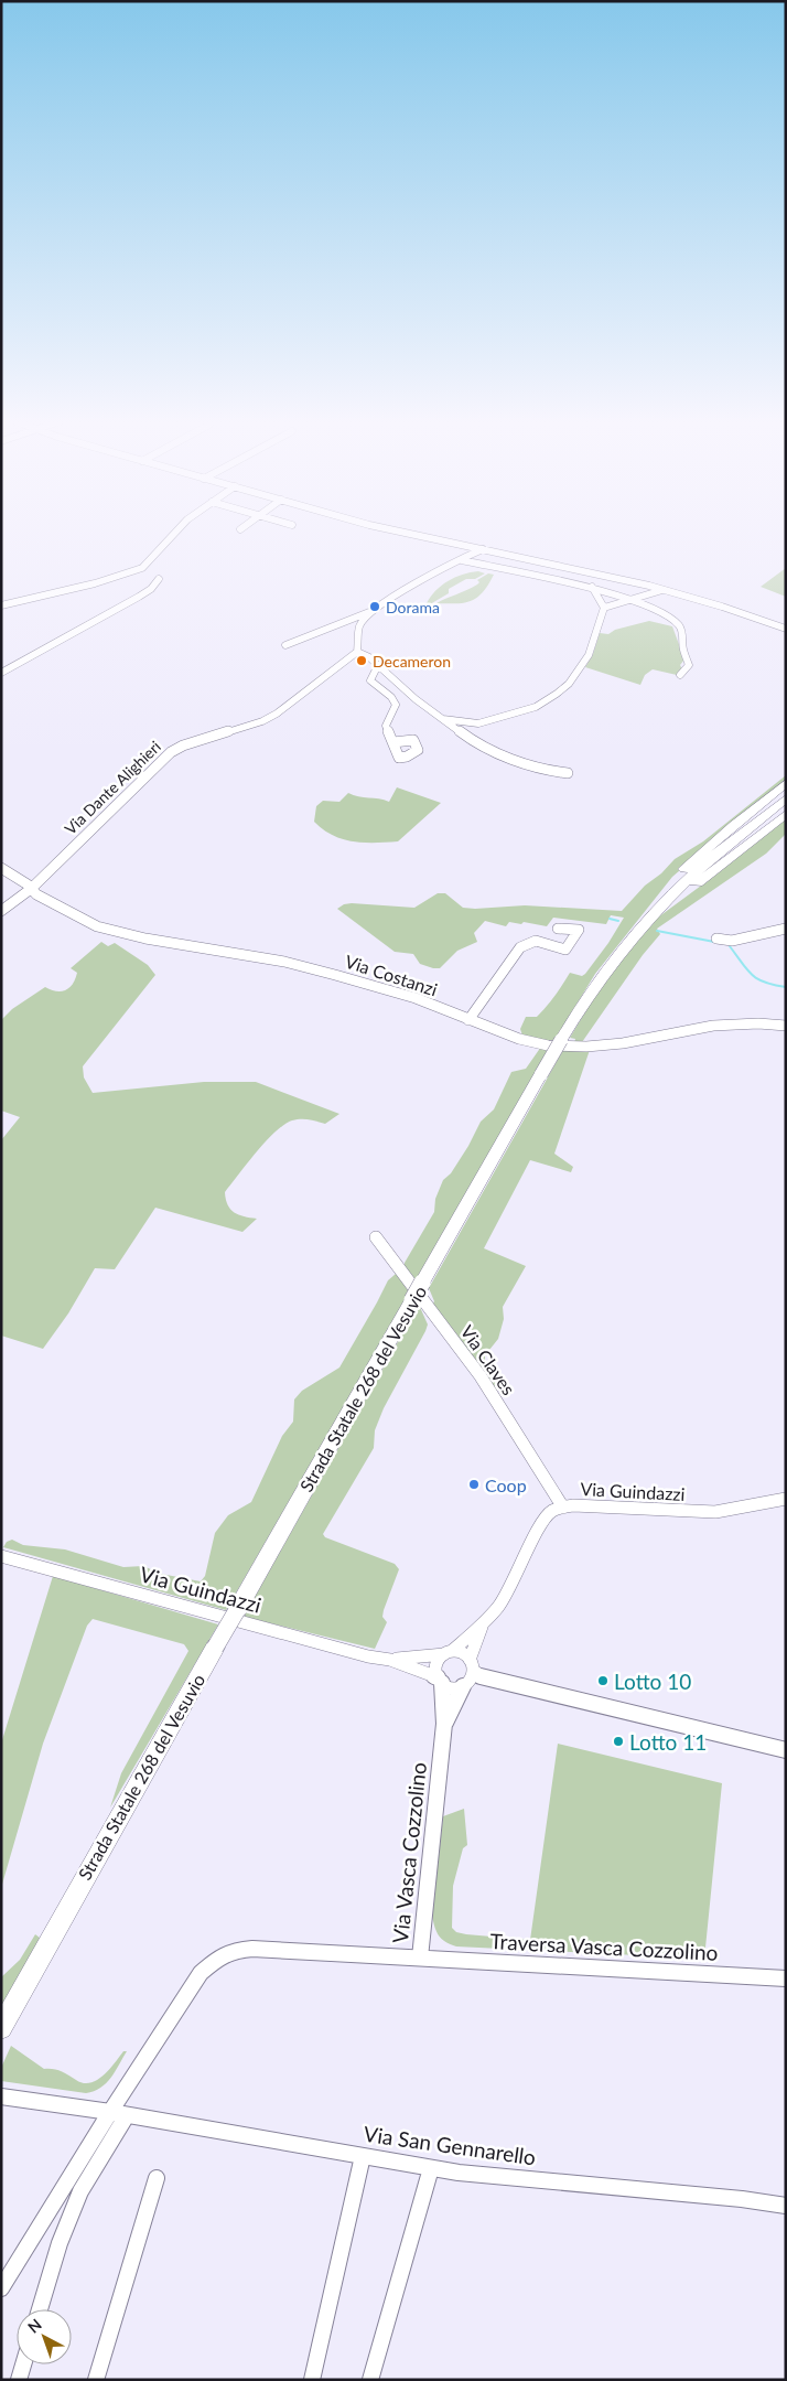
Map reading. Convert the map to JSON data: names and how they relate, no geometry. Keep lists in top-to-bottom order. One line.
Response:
{"streets":{"highway":["Strada Statale 268 del Vesuvio"],"street":["Via Dante Alighieri","Via Costanzi","Via Claves","Via Guindazzi","Via Vasca Cozzolino","Traversa Vasca Cozzolino","Via San Gennarello"]},"crossings":[["Via Dante Alighieri","Via Costanzi"],["Via Claves","Via Guindazzi"],["Via Guindazzi","Via Vasca Cozzolino"],["Via Vasca Cozzolino","Traversa Vasca Cozzolino"],["Via Vasca Cozzolino","Via San Gennarello"]],"places":["Dorama","Decameron","Coop","Lotto 10","Lotto 11"],"north":"top left"}
